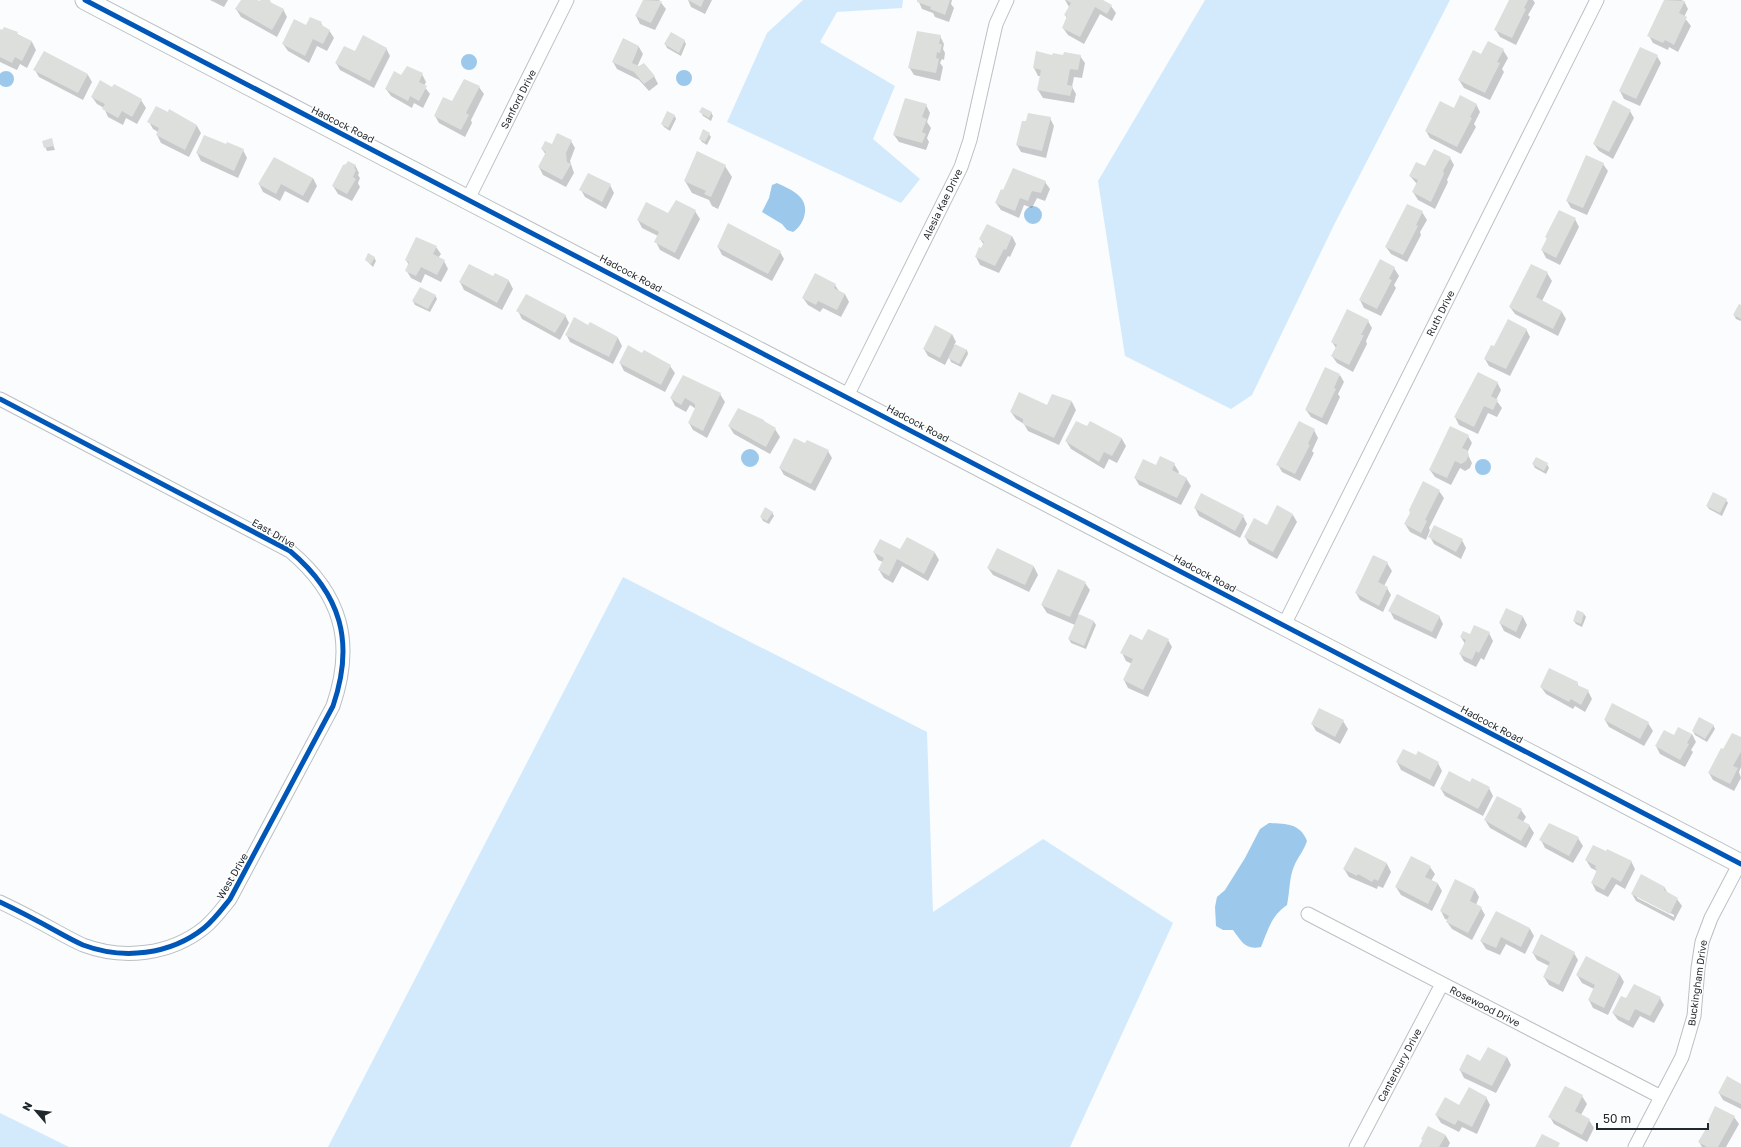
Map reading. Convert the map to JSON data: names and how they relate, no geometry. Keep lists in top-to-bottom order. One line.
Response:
{"streets":{"street":["Sanford Drive","Hadcock Road","Alesia Kae Drive","Ruth Drive","East Drive","West Drive","Buckingham Drive","Rosewood Drive","Canterbury Drive"]},"crossings":[["Sanford Drive","Hadcock Road"],["Hadcock Road","Alesia Kae Drive"],["Hadcock Road","Ruth Drive"],["Hadcock Road","Buckingham Drive"],["East Drive","West Drive"],["Buckingham Drive","Rosewood Drive"],["Rosewood Drive","Canterbury Drive"]],"scale_bar":"50 m","north":"top left"}
